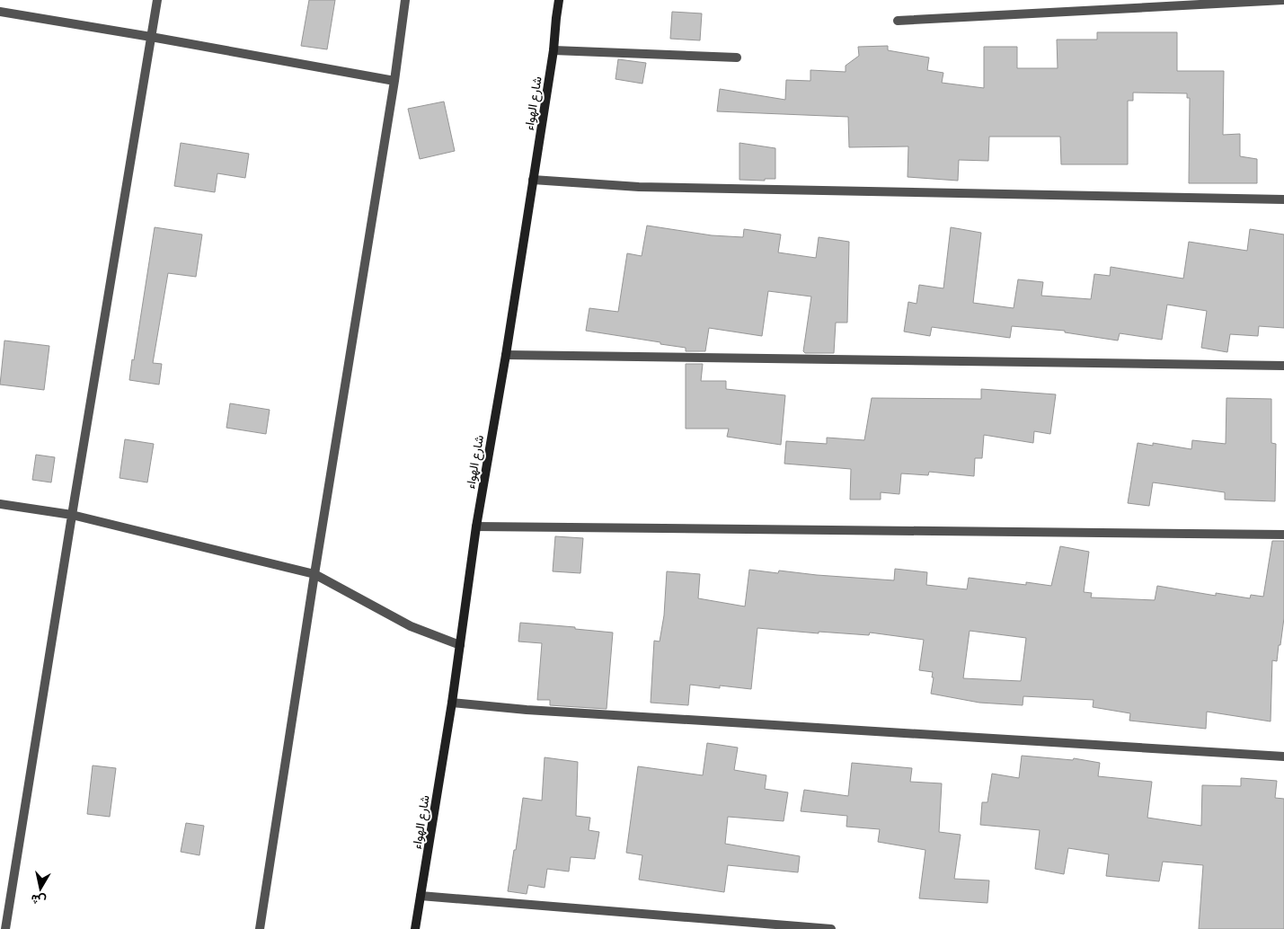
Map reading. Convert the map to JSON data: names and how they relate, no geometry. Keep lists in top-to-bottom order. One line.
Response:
{"streets":{"street":["شارع الهواء"]},"north":"bottom"}
